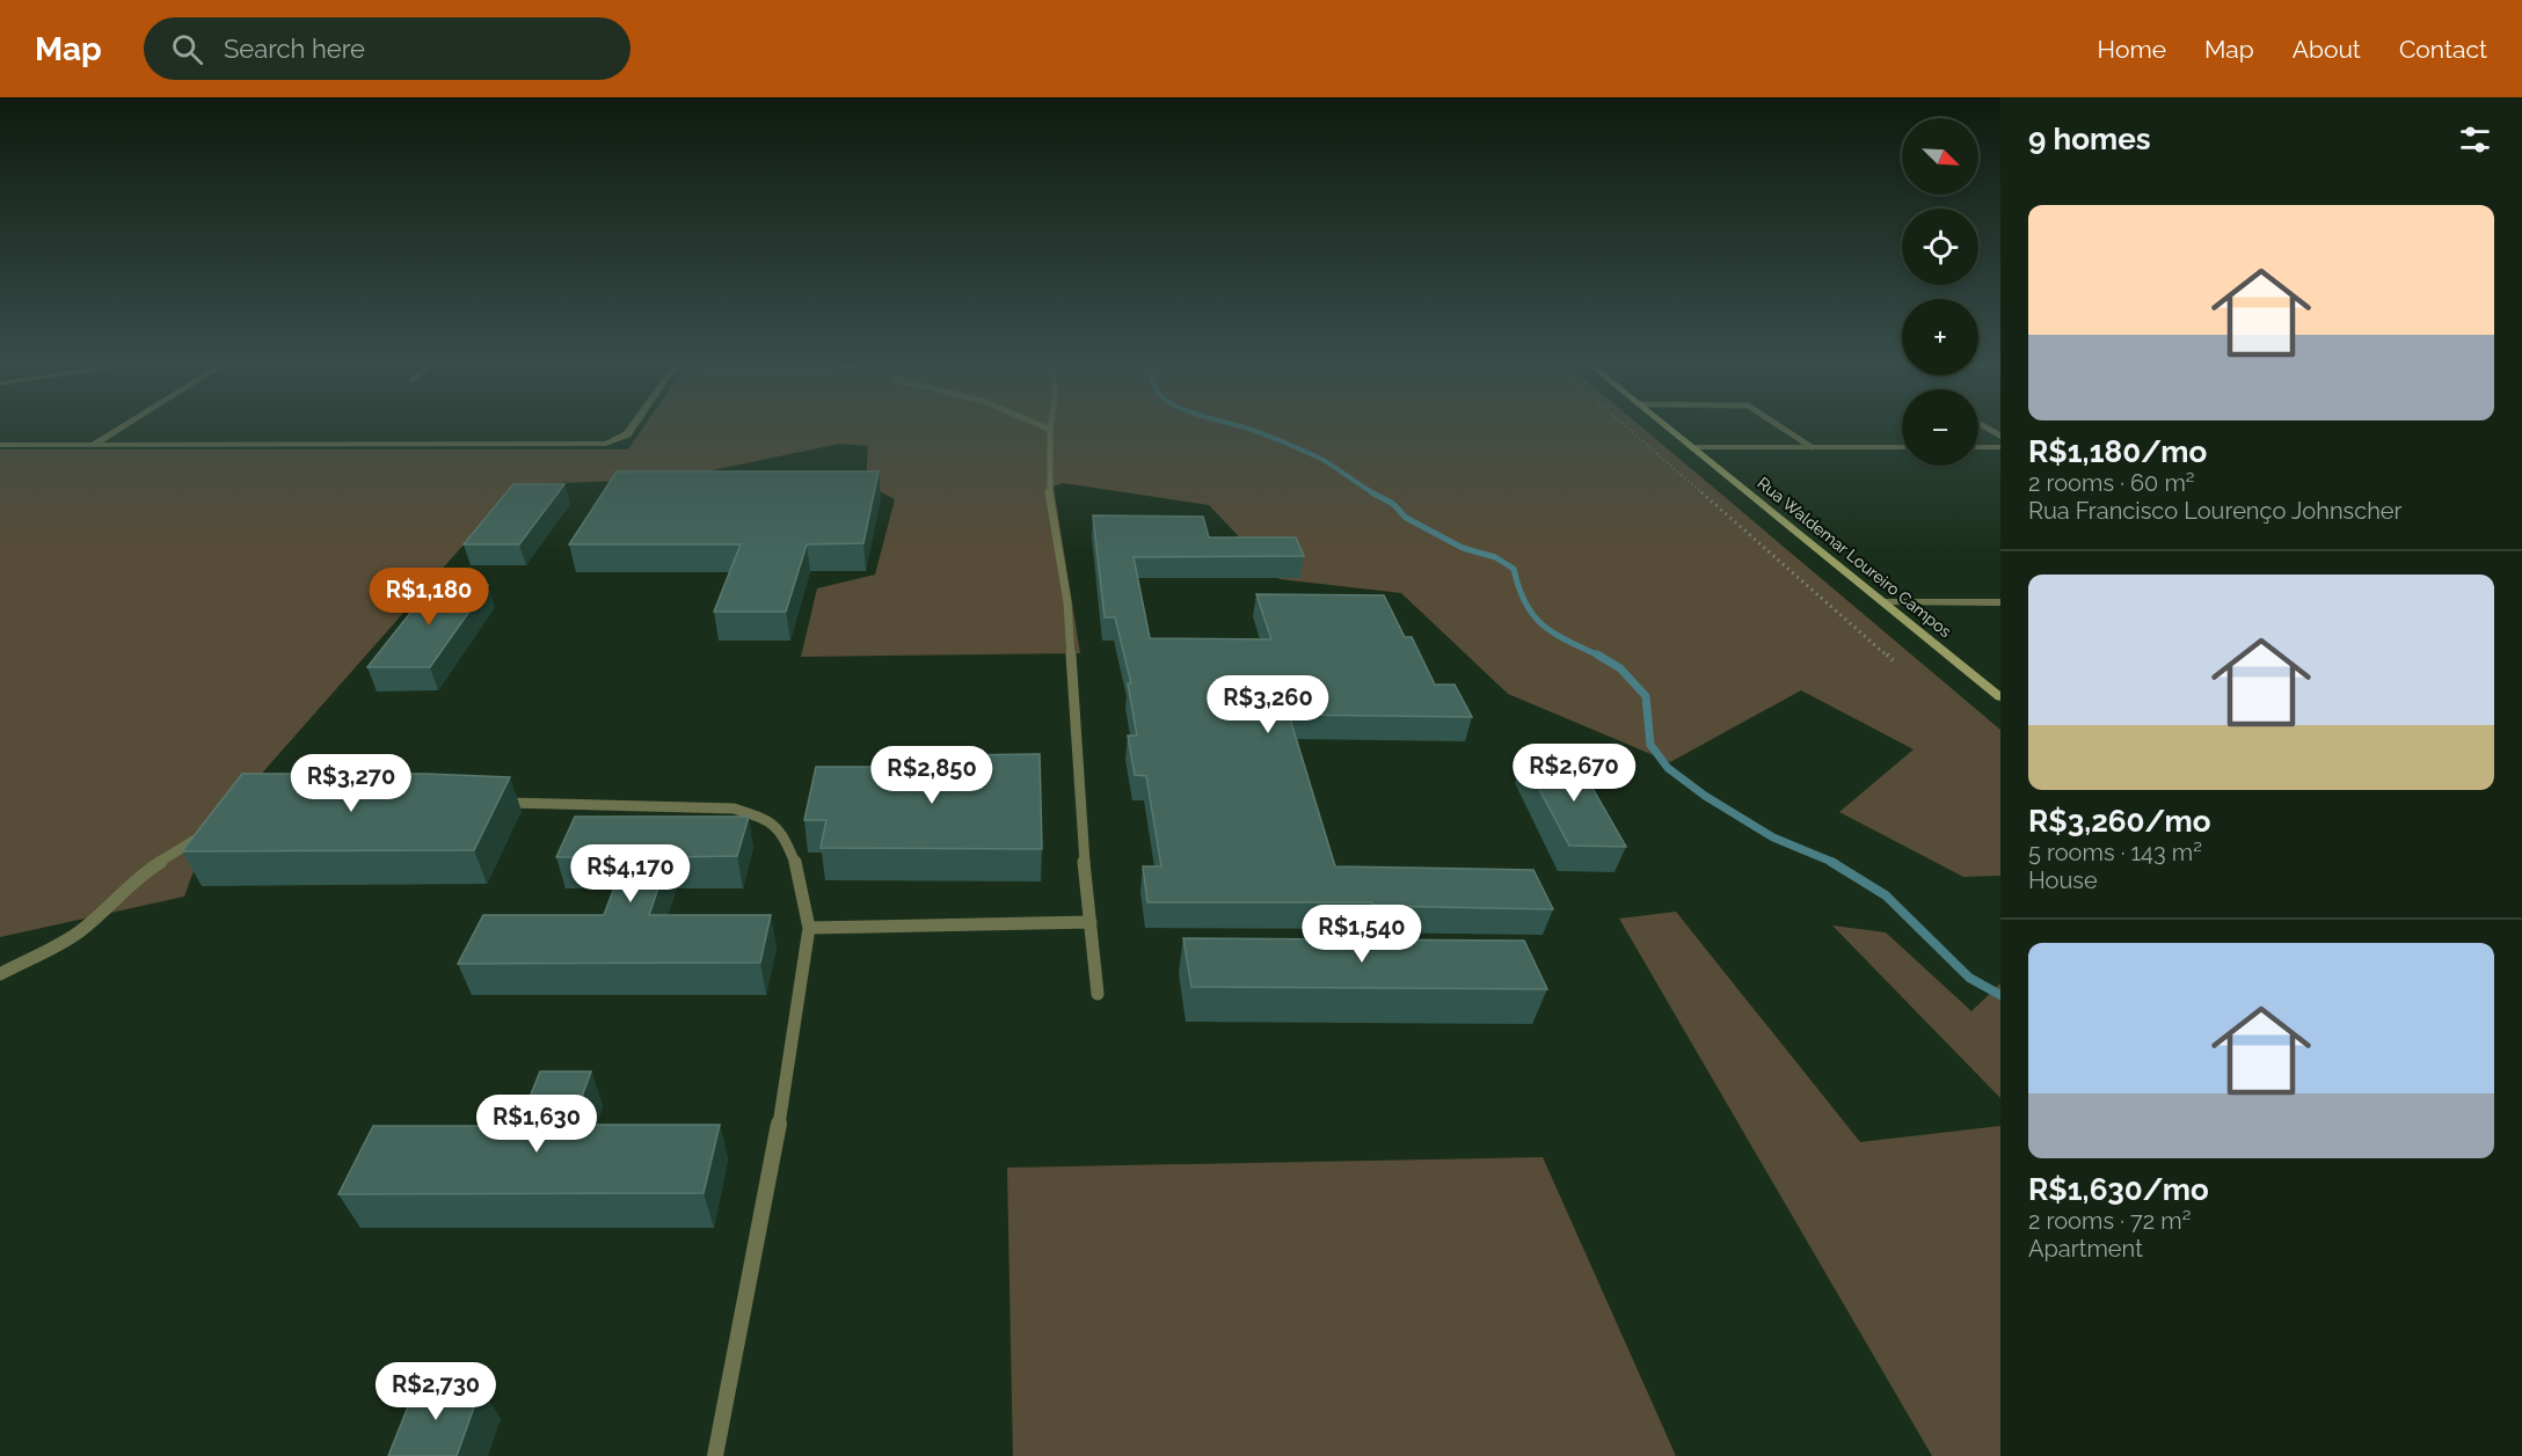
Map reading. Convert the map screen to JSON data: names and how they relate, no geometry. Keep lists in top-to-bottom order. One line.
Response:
{"streets":{"main road":["Rua Waldemar Loureiro Campos"]},"north":"bottom right","page":{"header":"Map","search":"Search here","nav":["Home","Map","About","Contact"],"heading":"9 homes","map_buttons":["+","−"],"list":[{"name":"R$1,180/mo","note":"2 rooms · 60 m² · Rua Francisco Lourenço Johnscher"},{"name":"R$3,260/mo","note":"5 rooms · 143 m² · House"},{"name":"R$1,630/mo","note":"2 rooms · 72 m² · Apartment"}],"price":["R$1,180","R$3,260","R$2,670","R$2,850","R$3,270","R$4,170","R$1,540","R$1,630","R$2,730"]}}
